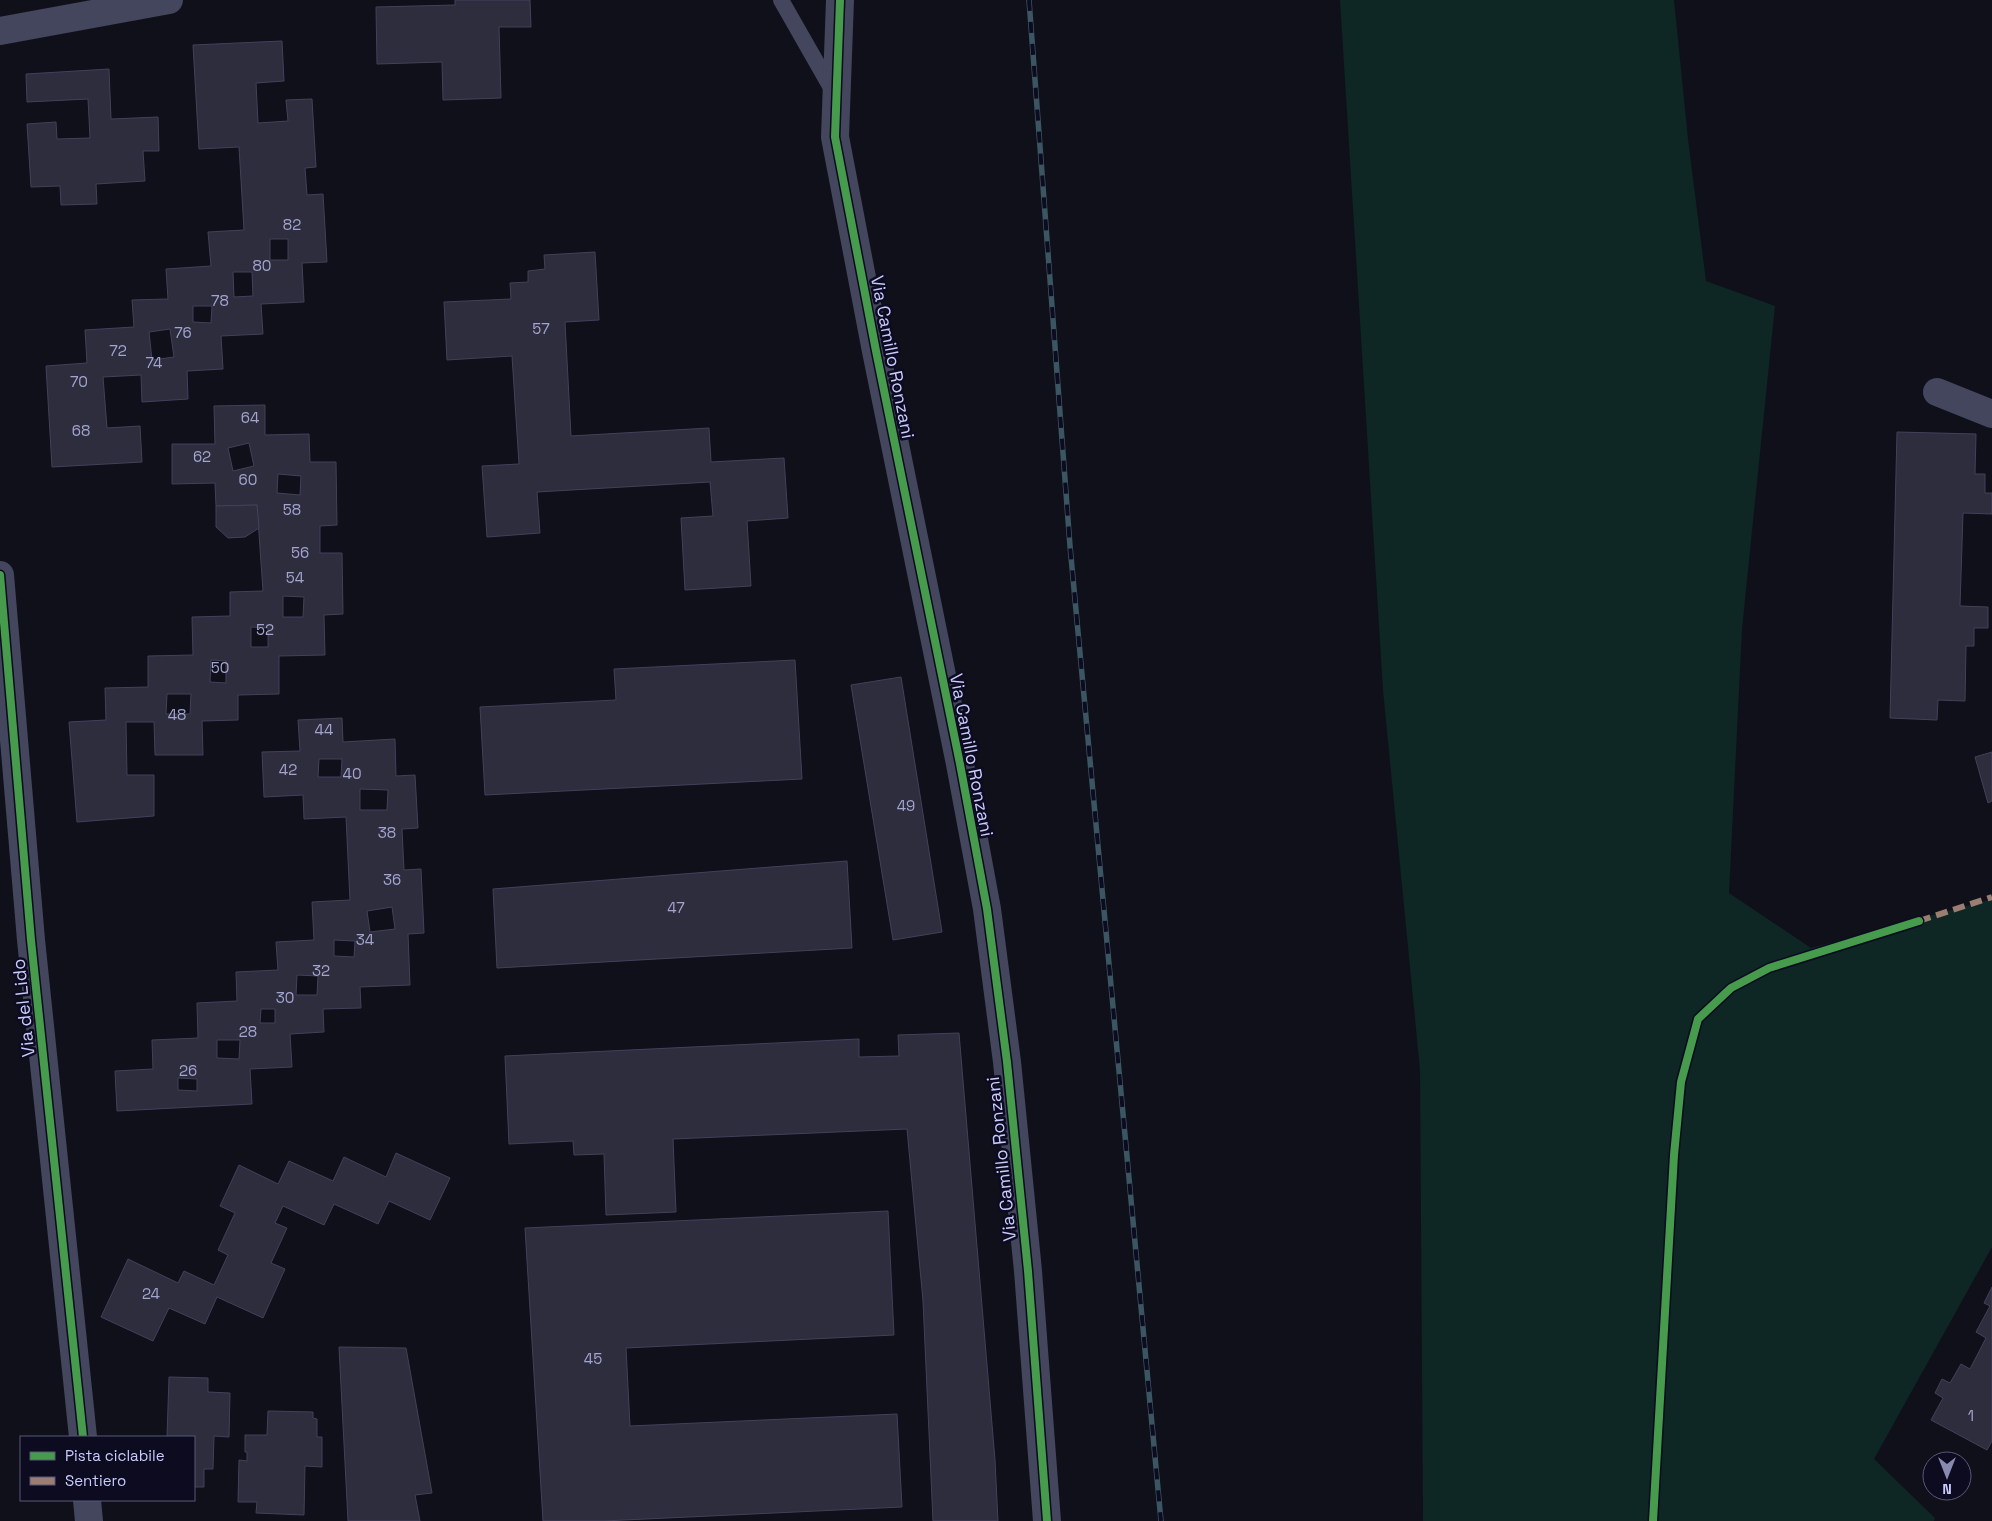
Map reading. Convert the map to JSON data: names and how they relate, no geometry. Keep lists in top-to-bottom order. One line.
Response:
{"streets":{"street":["Via Camillo Ronzani","Via del Lido"]},"house_numbers":["82","80","78","57","76","72","74","70","64","68","62","60","58","56","54","52","50","48","44","42","40","49","38","36","47","34","32","30","28","26","24","45","1"],"legend":["Pista ciclabile","Sentiero"],"north":"bottom"}
